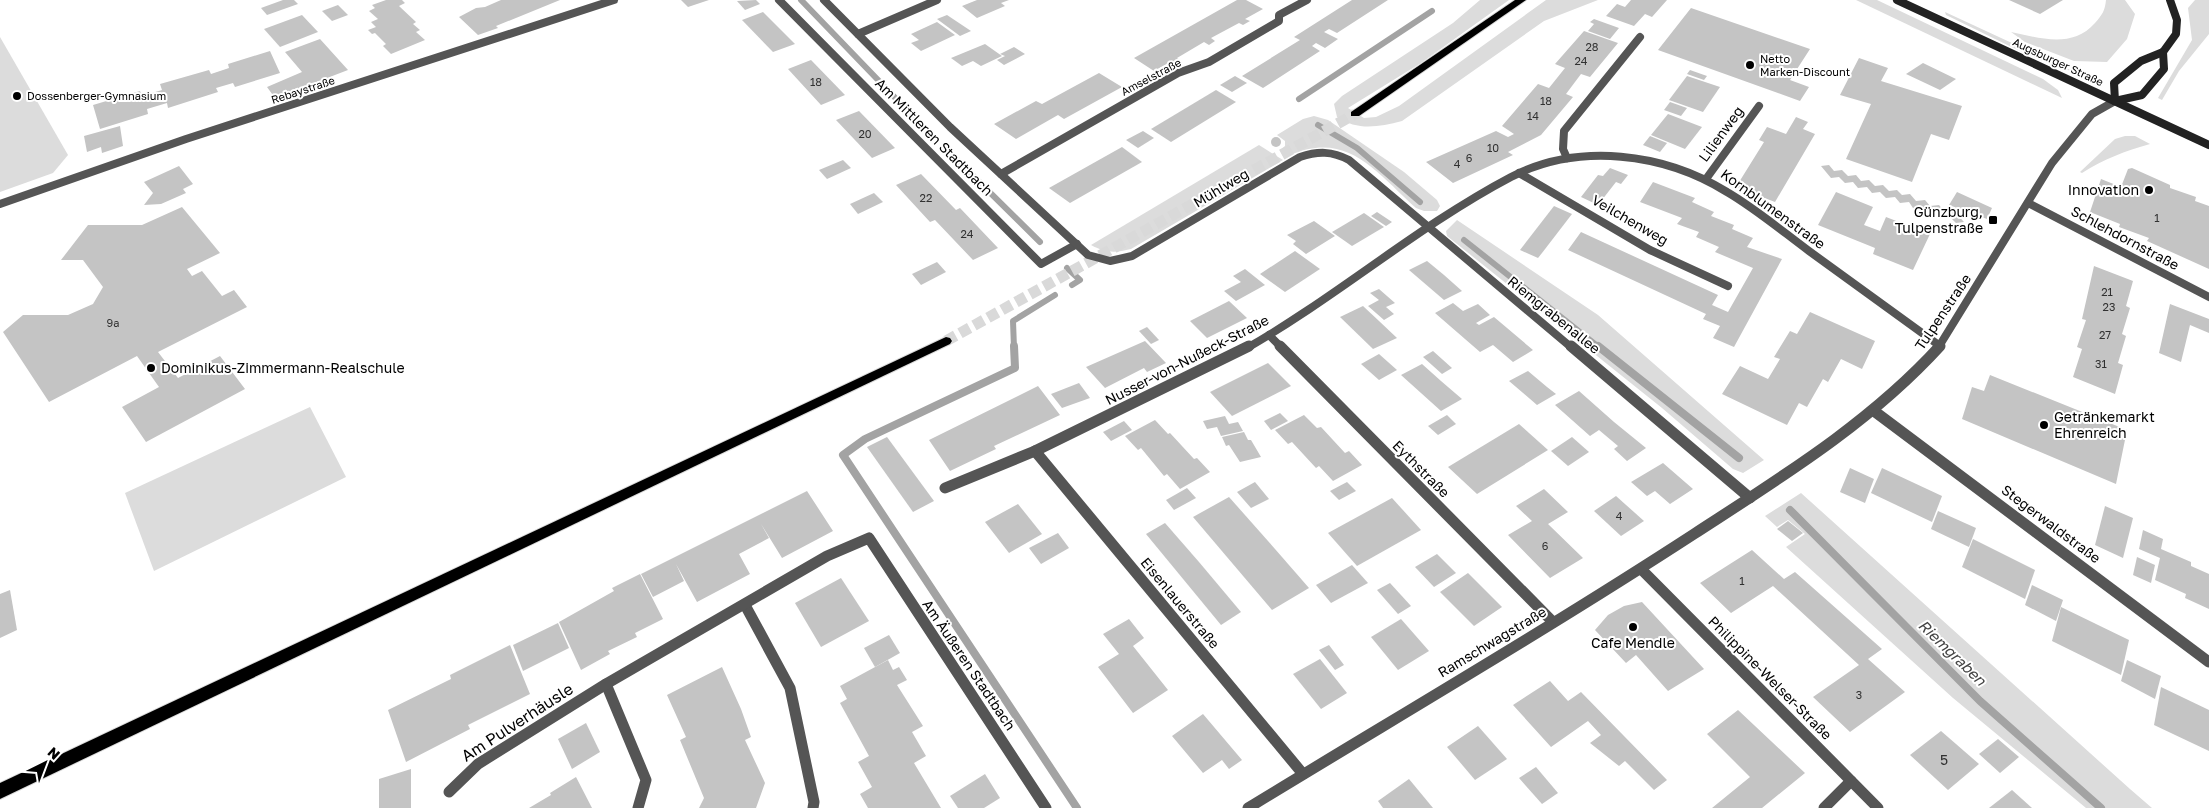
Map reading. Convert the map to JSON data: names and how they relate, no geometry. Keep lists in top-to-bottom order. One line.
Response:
{"streets":{"main road":["Augsburger Straße"],"street":["Amselstraße","Rebaystraße","Lilienweg","Am Mittleren Stadtbach","Mühlweg","Kornblumenstraße","Veilchenweg","Schlehdornstraße","Tulpenstraße","Riemgrabenallee","Nusser-von-Nußeck-Straße","Eythstraße","Stegerwaldstraße","Eisenlauerstraße","Ramschwagstraße","Am Äußeren Stadtbach","Philippine-Welser-Straße","Am Pulverhäusle"]},"crossings":[["Augsburger Straße","Tulpenstraße"],["Amselstraße","Am Mittleren Stadtbach"],["Lilienweg","Kornblumenstraße"],["Am Mittleren Stadtbach","Mühlweg"],["Mühlweg","Riemgrabenallee"],["Kornblumenstraße","Veilchenweg"],["Kornblumenstraße","Tulpenstraße"],["Kornblumenstraße","Riemgrabenallee"],["Kornblumenstraße","Nusser-von-Nußeck-Straße"],["Schlehdornstraße","Tulpenstraße"],["Tulpenstraße","Riemgrabenallee"],["Tulpenstraße","Stegerwaldstraße"],["Tulpenstraße","Ramschwagstraße"],["Riemgrabenallee","Nusser-von-Nußeck-Straße"],["Riemgrabenallee","Ramschwagstraße"],["Nusser-von-Nußeck-Straße","Eythstraße"],["Nusser-von-Nußeck-Straße","Eisenlauerstraße"],["Eythstraße","Ramschwagstraße"],["Eisenlauerstraße","Ramschwagstraße"],["Ramschwagstraße","Philippine-Welser-Straße"],["Am Äußeren Stadtbach","Am Pulverhäusle"]],"water":["Riemgraben"],"places":{"other":["Netto Marken-Discount","Dossenberger-Gymnasium","Innovation","Dominikus-Zimmermann-Realschule","Getränkemarkt Ehrenreich","Cafe Mendle"],"transit":["Günzburg, Tulpenstraße"]},"house_numbers":["28","24","18","18","14","20","10","6","4","22","1","24","21","23","9a","27","31","4","6","1","3","5"],"north":"top right"}
